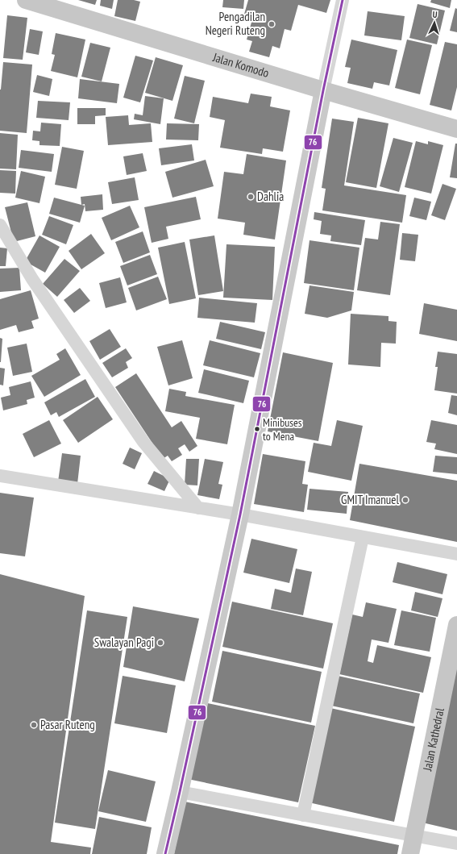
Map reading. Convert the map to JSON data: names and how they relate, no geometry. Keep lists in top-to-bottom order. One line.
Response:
{"streets":{"highway":["Jalan Komodo","Jalan Kathedral"]},"places":["Pengadilan Negeri Ruteng","Dahlia","Minibuses to Mena","GMIT Imanuel","Swalayan Pagi","Pasar Ruteng"],"lines":["transit line 76"],"north":"top"}
